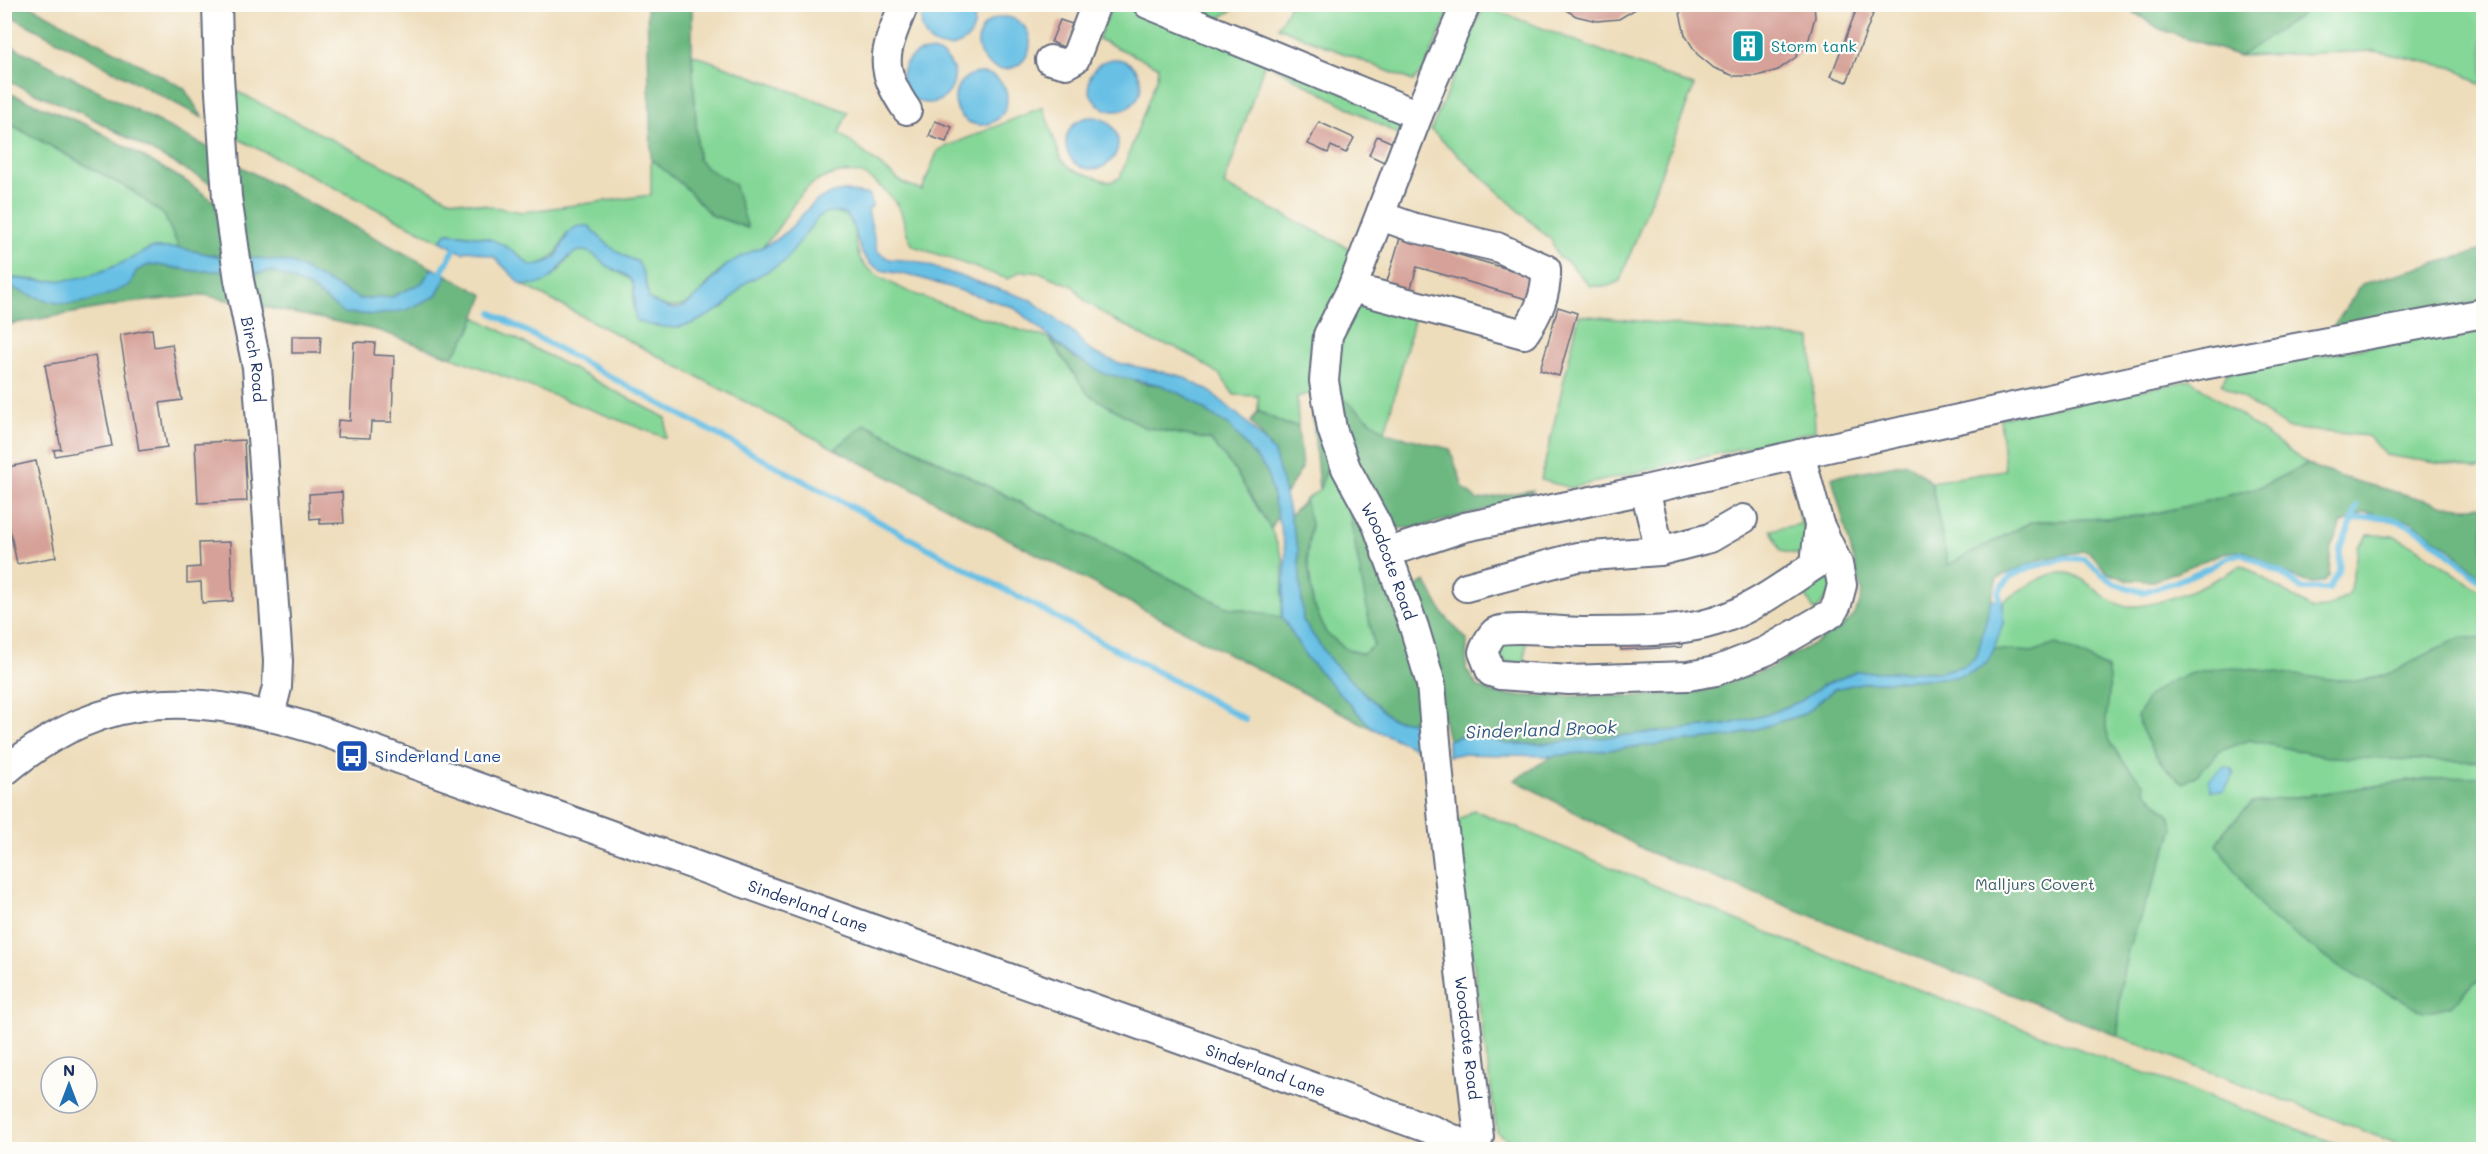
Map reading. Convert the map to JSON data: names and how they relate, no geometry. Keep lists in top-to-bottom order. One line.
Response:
{"streets":{"street":["Birch Road","Woodcote Road","Sinderland Lane"]},"crossings":[["Birch Road","Sinderland Lane"],["Woodcote Road","Sinderland Lane"]],"water":["Sinderland Brook"],"parks":["Malljurs Covert"],"places":{"building":["Storm tank"],"bus stop":["Sinderland Lane"]},"north":"top"}
